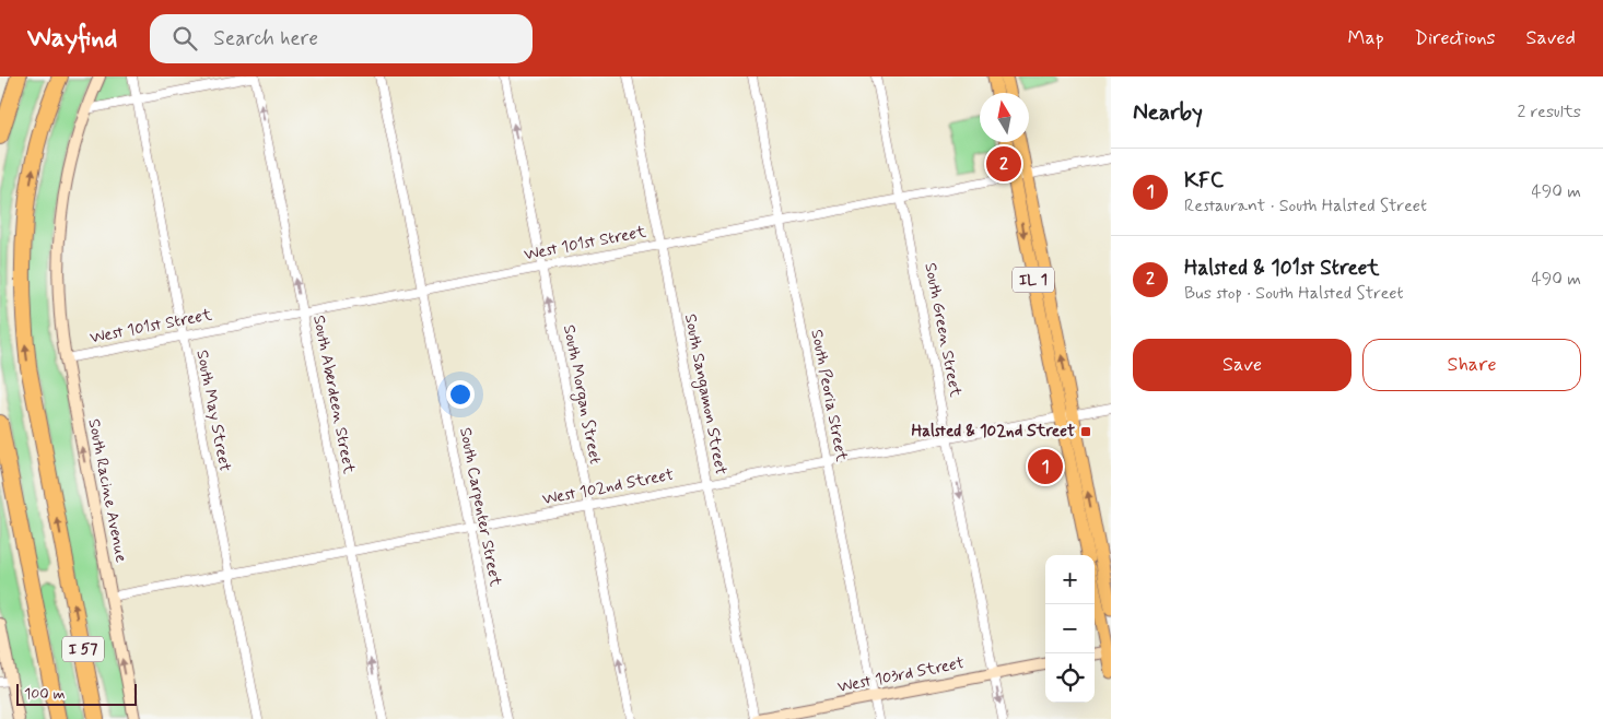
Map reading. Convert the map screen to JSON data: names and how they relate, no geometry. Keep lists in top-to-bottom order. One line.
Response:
{"streets":{"highway":["I 57"],"main road":["IL 1"],"street":["West 101st Street","South Green Street","South Aberdeen Street","South Morgan Street","South Sangamon Street","South Peoria Street","South May Street","West 102nd Street","South Racine Avenue","South Carpenter Street","West 103rd Street"]},"crossings":[["West 101st Street","IL 1"],["West 101st Street","South Green Street"],["West 101st Street","South Aberdeen Street"],["West 101st Street","South Morgan Street"],["West 101st Street","South Sangamon Street"],["West 101st Street","South Peoria Street"],["West 101st Street","South May Street"],["West 101st Street","South Racine Avenue"],["West 101st Street","South Carpenter Street"],["IL 1","West 102nd Street"],["South Green Street","West 102nd Street"],["South Green Street","West 103rd Street"],["South Aberdeen Street","West 102nd Street"],["South Morgan Street","West 102nd Street"],["South Sangamon Street","West 102nd Street"],["South Peoria Street","West 102nd Street"],["South Peoria Street","West 103rd Street"],["South May Street","West 102nd Street"],["West 102nd Street","South Racine Avenue"],["West 102nd Street","South Carpenter Street"]],"one_way":["South Green Street","South Aberdeen Street","South Morgan Street","South Racine Avenue"],"places":{"transit":["Halsted & 102nd Street"]},"scale_bar":"100 m","north":"top","page":{"header":"Wayfind","search":"Search here","nav":["Map","Directions","Saved"],"heading":["Nearby","2 results"],"pins":["2","1"],"list":[{"mark":"1","name":"KFC","note":"Restaurant · South Halsted Street","value":"490 m"},{"mark":"2","name":"Halsted & 101st Street","note":"Bus stop · South Halsted Street","value":"490 m"}],"buttons":["Save","Share"],"map_buttons":["+","−"],"scale":"100 m"}}
